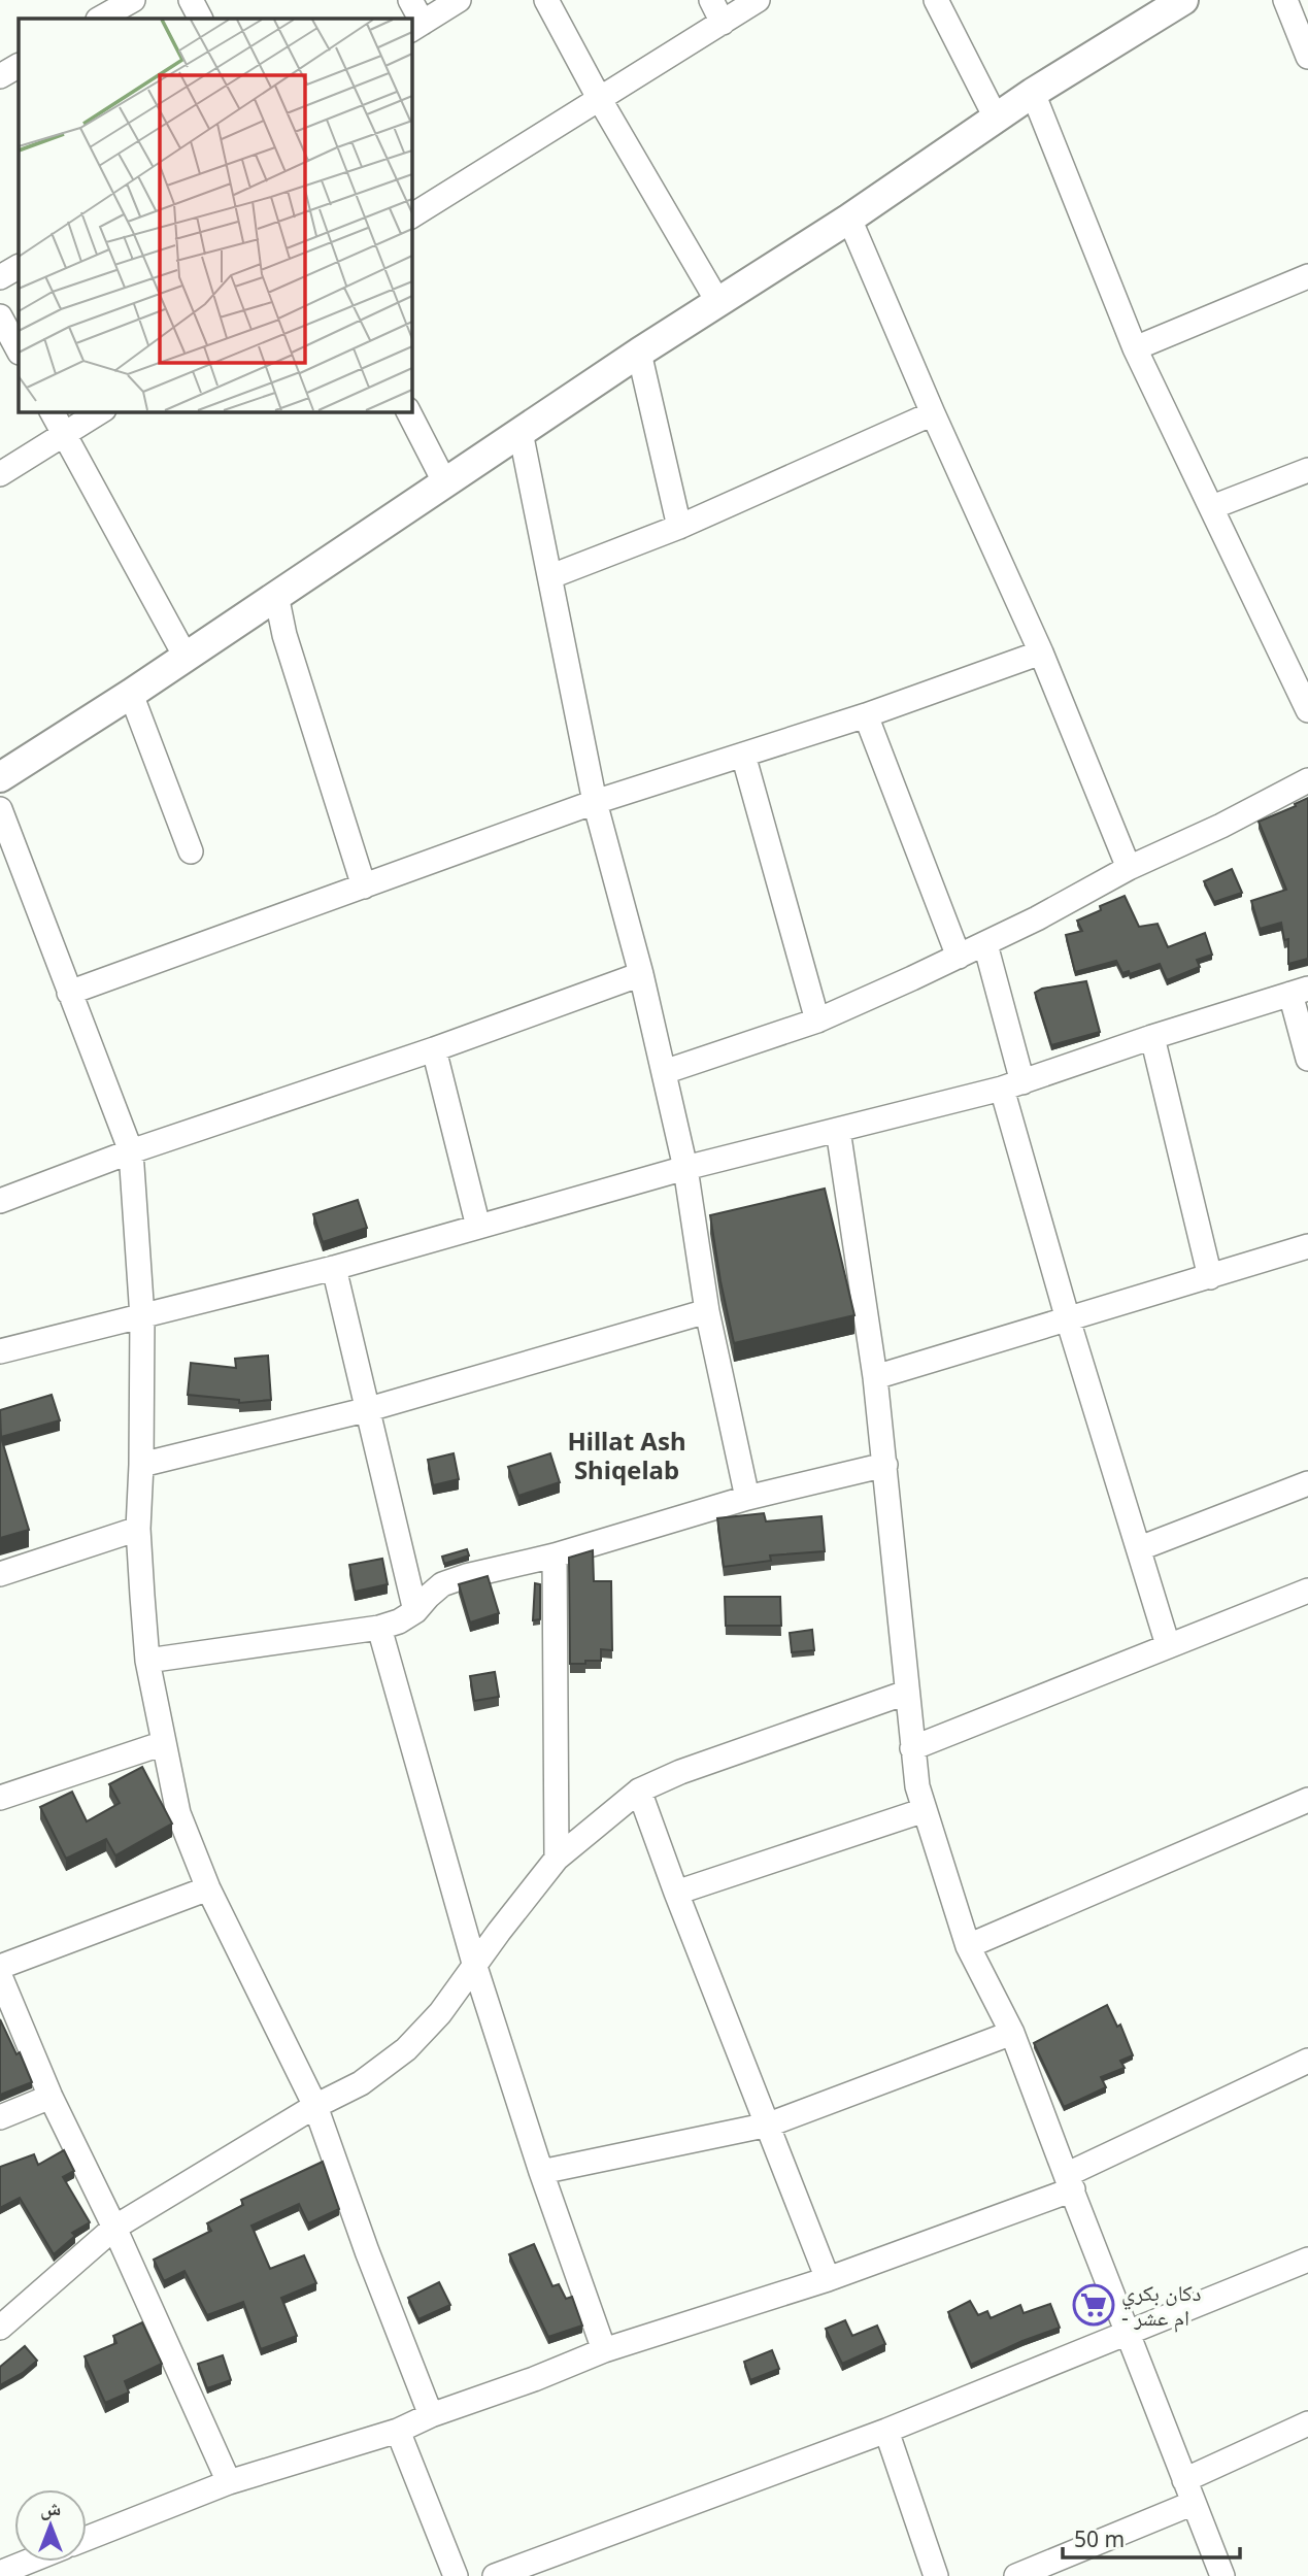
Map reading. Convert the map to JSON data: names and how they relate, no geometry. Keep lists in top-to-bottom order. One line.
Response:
{"districts":["Hillat Ash Shiqelab"],"places":{"supermarket":["دكان بكري - ام عشر"]},"scale_bar":"50 m","north":"top"}
